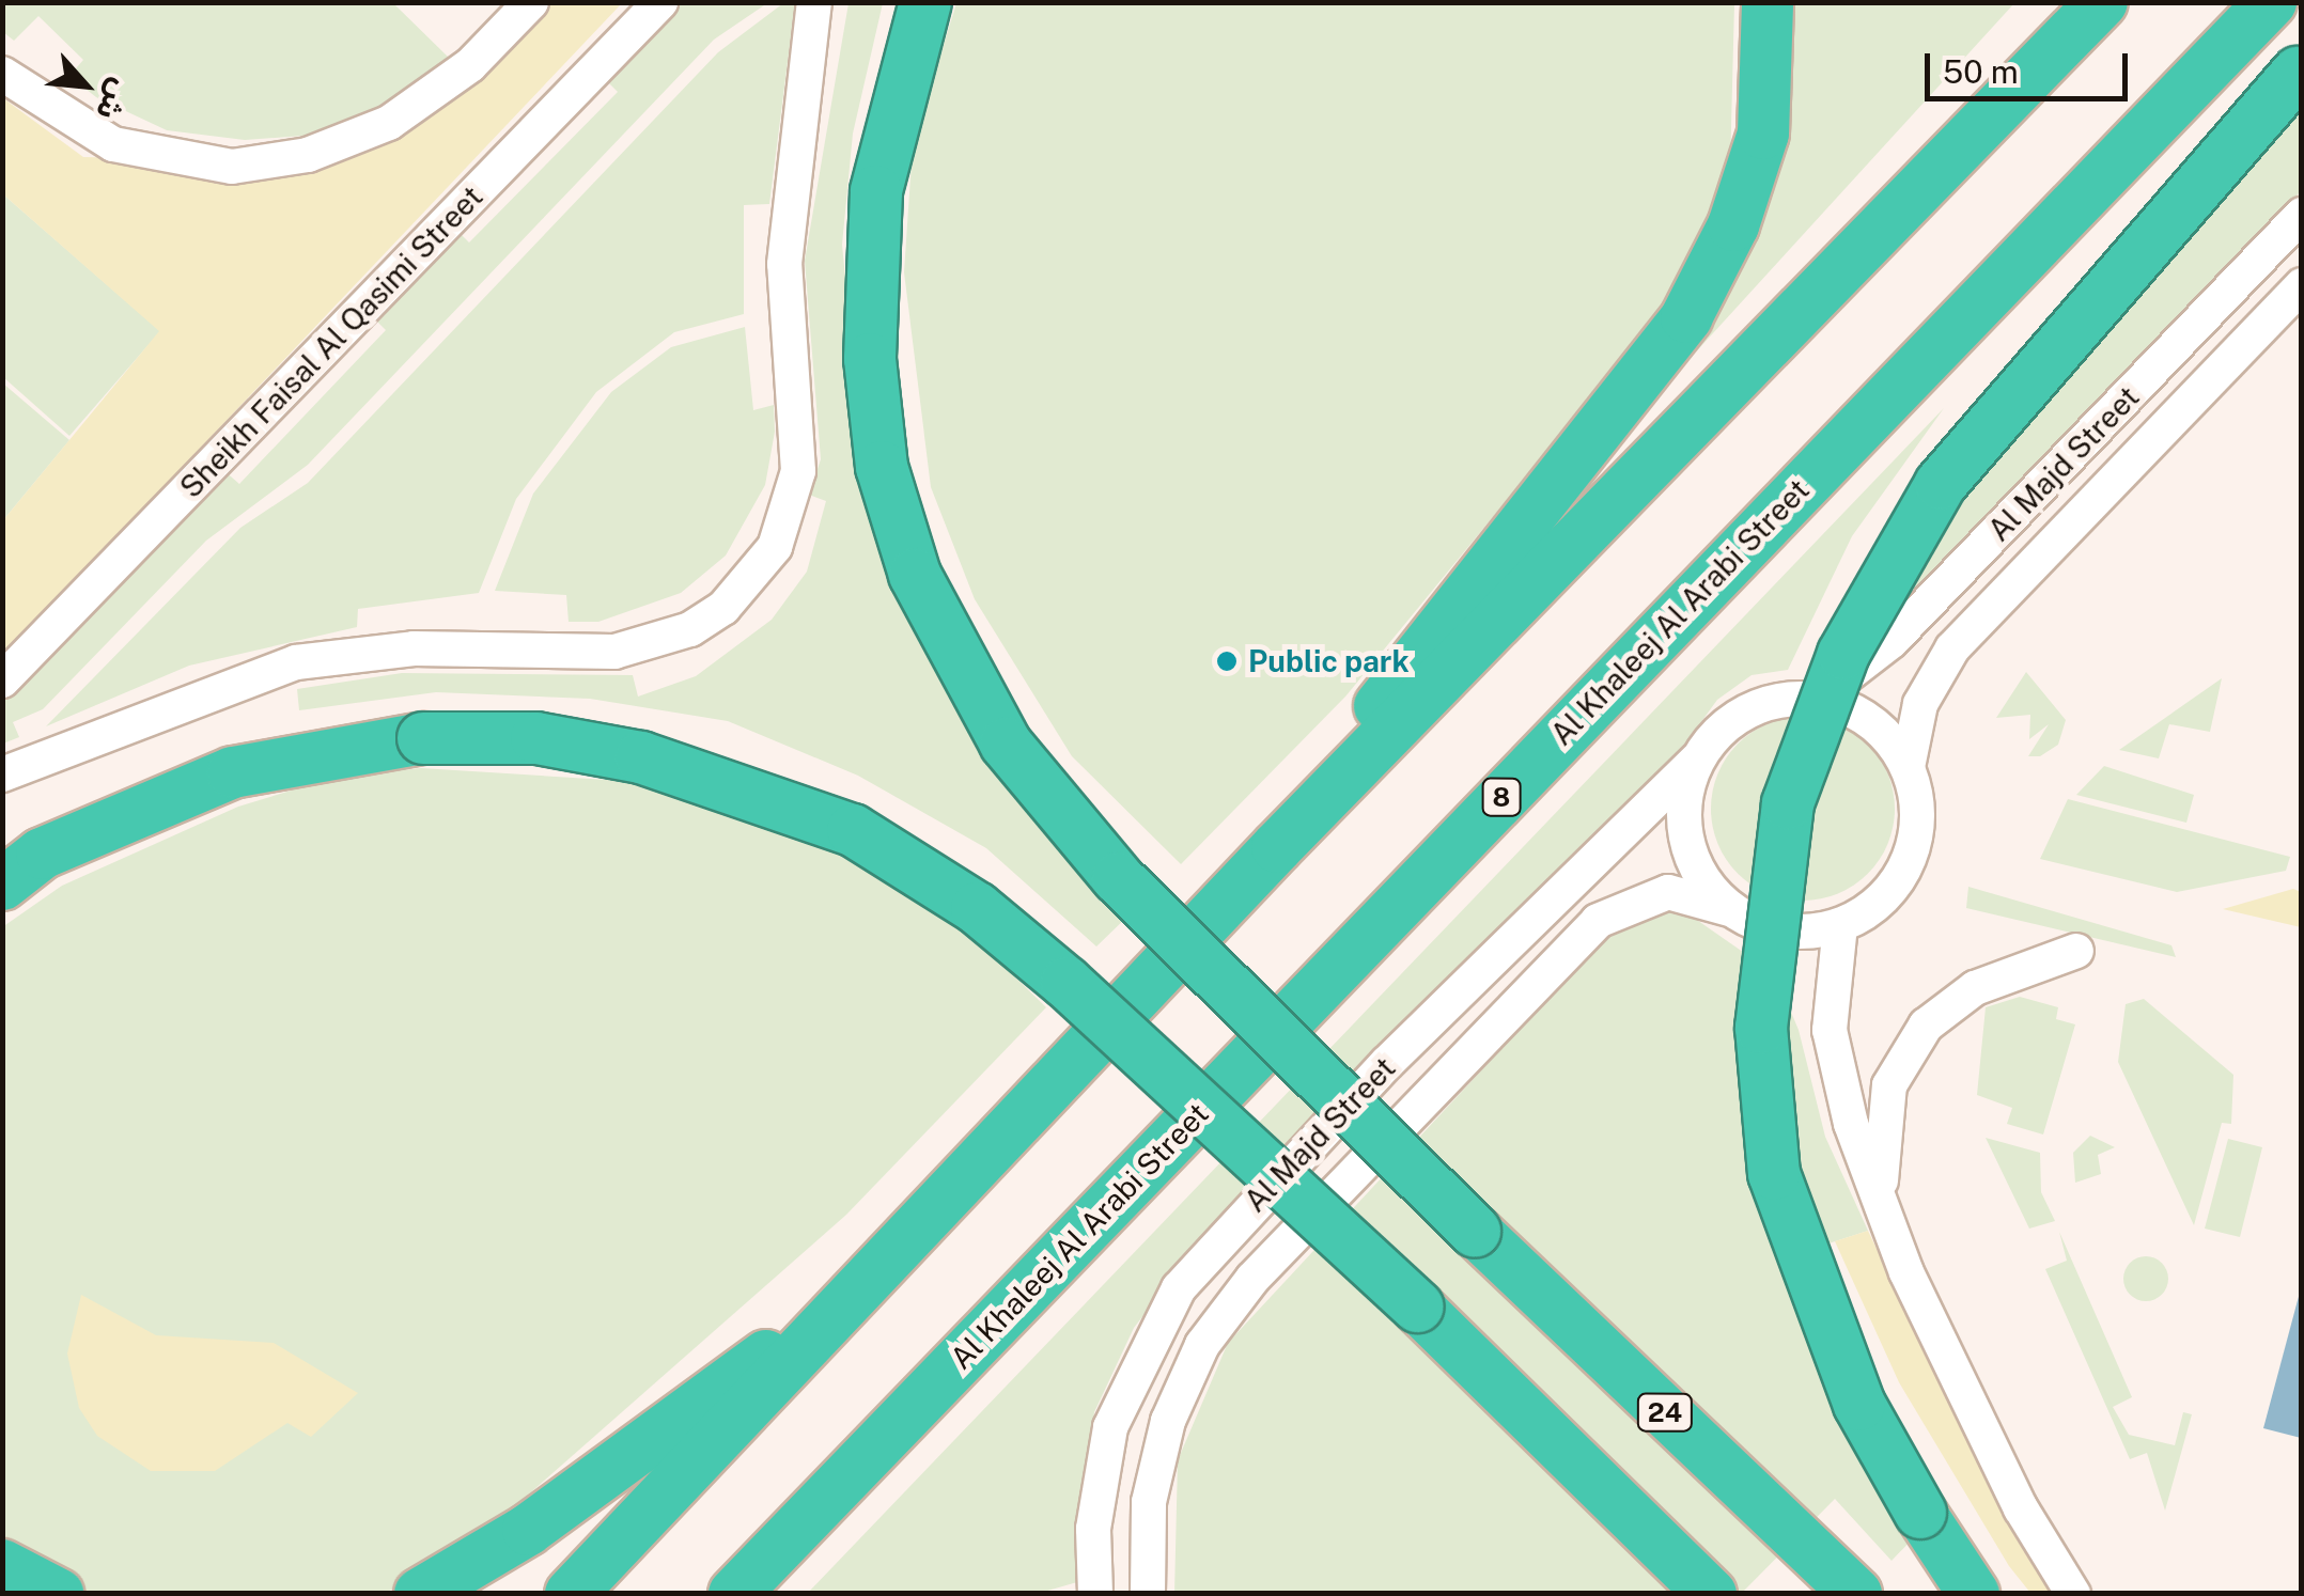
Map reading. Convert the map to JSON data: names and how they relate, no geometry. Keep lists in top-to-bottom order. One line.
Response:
{"streets":{"highway":["Al Khaleej Al Arabi Street","8","24"],"street":["Sheikh Faisal Al Qasimi Street","Al Majd Street"]},"places":["Public park"],"scale_bar":"50 m","north":"bottom right"}
